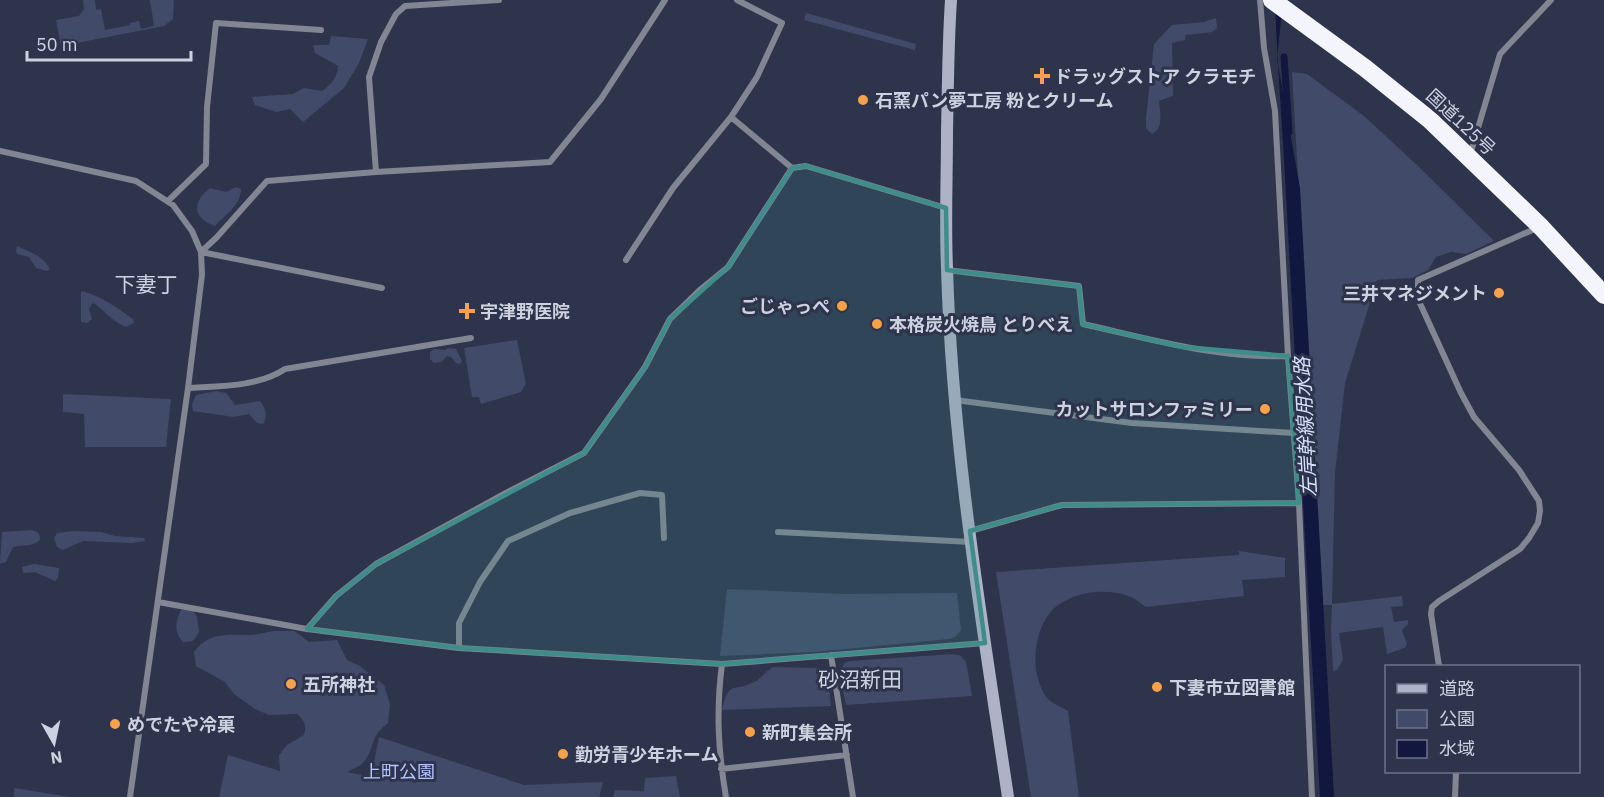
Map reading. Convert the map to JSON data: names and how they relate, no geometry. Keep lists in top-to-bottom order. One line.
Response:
{"streets":{"highway":["国道125号"]},"districts":["下妻丁","砂沼新田"],"water":["左岸幹線用水路"],"parks":["上町公園"],"places":{"health":["ドラッグストア クラモチ","宇津野医院"],"other":["石窯パン夢工房 粉とクリーム","三井マネジメント","ごじゃっぺ","本格炭火焼鳥 とりべえ","カットサロンファミリー","五所神社","下妻市立図書館","めでたや冷菓","新町集会所","勤労青少年ホーム"]},"legend":["道路","公園","水域"],"scale_bar":"50 m","north":"bottom"}
